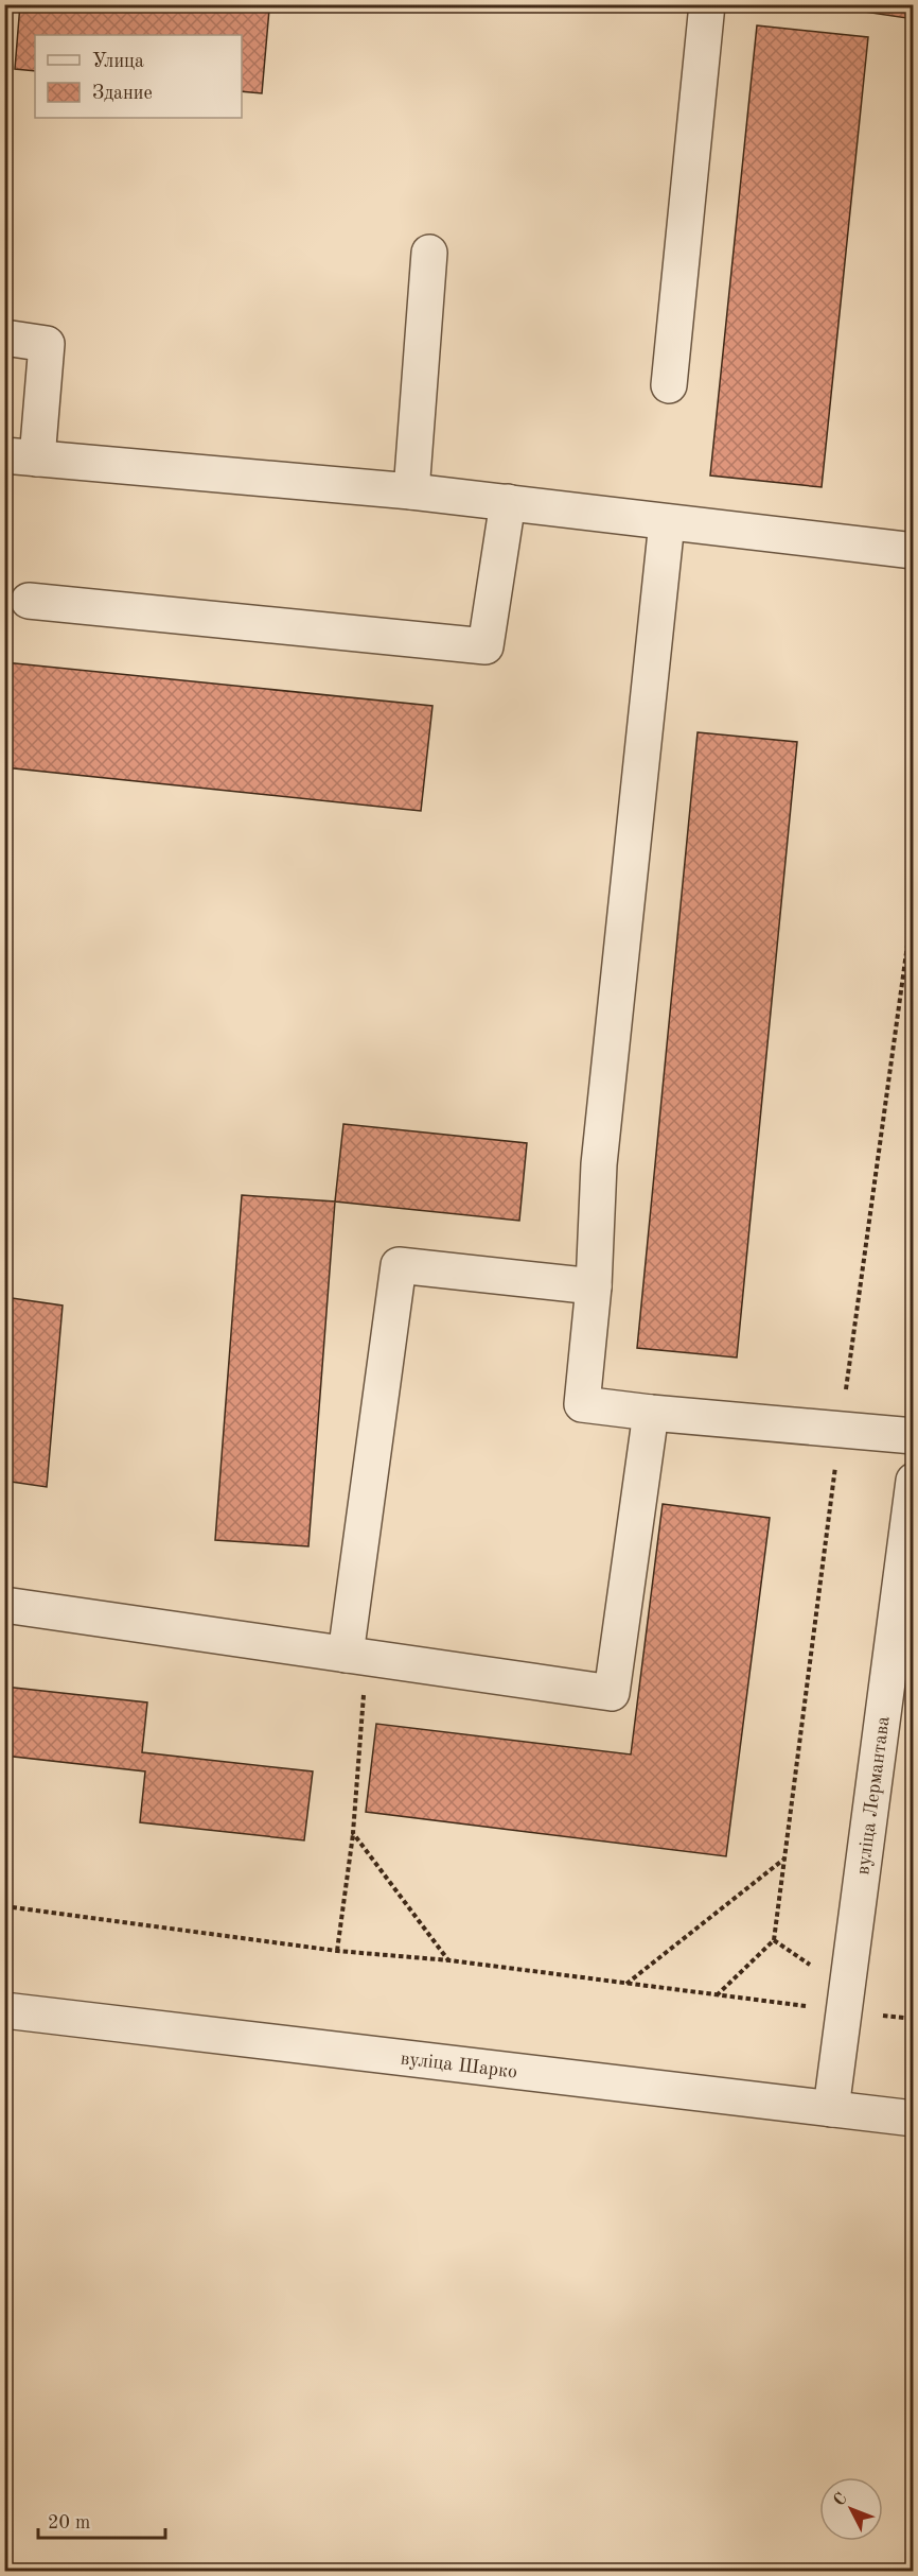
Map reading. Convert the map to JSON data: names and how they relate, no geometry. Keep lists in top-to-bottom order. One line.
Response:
{"streets":{"street":["вуліца Лермантава","вуліца Шарко"]},"crossings":[["вуліца Лермантава","вуліца Шарко"]],"legend":["Улица","Здание"],"scale_bar":"20 m","north":"top left"}
